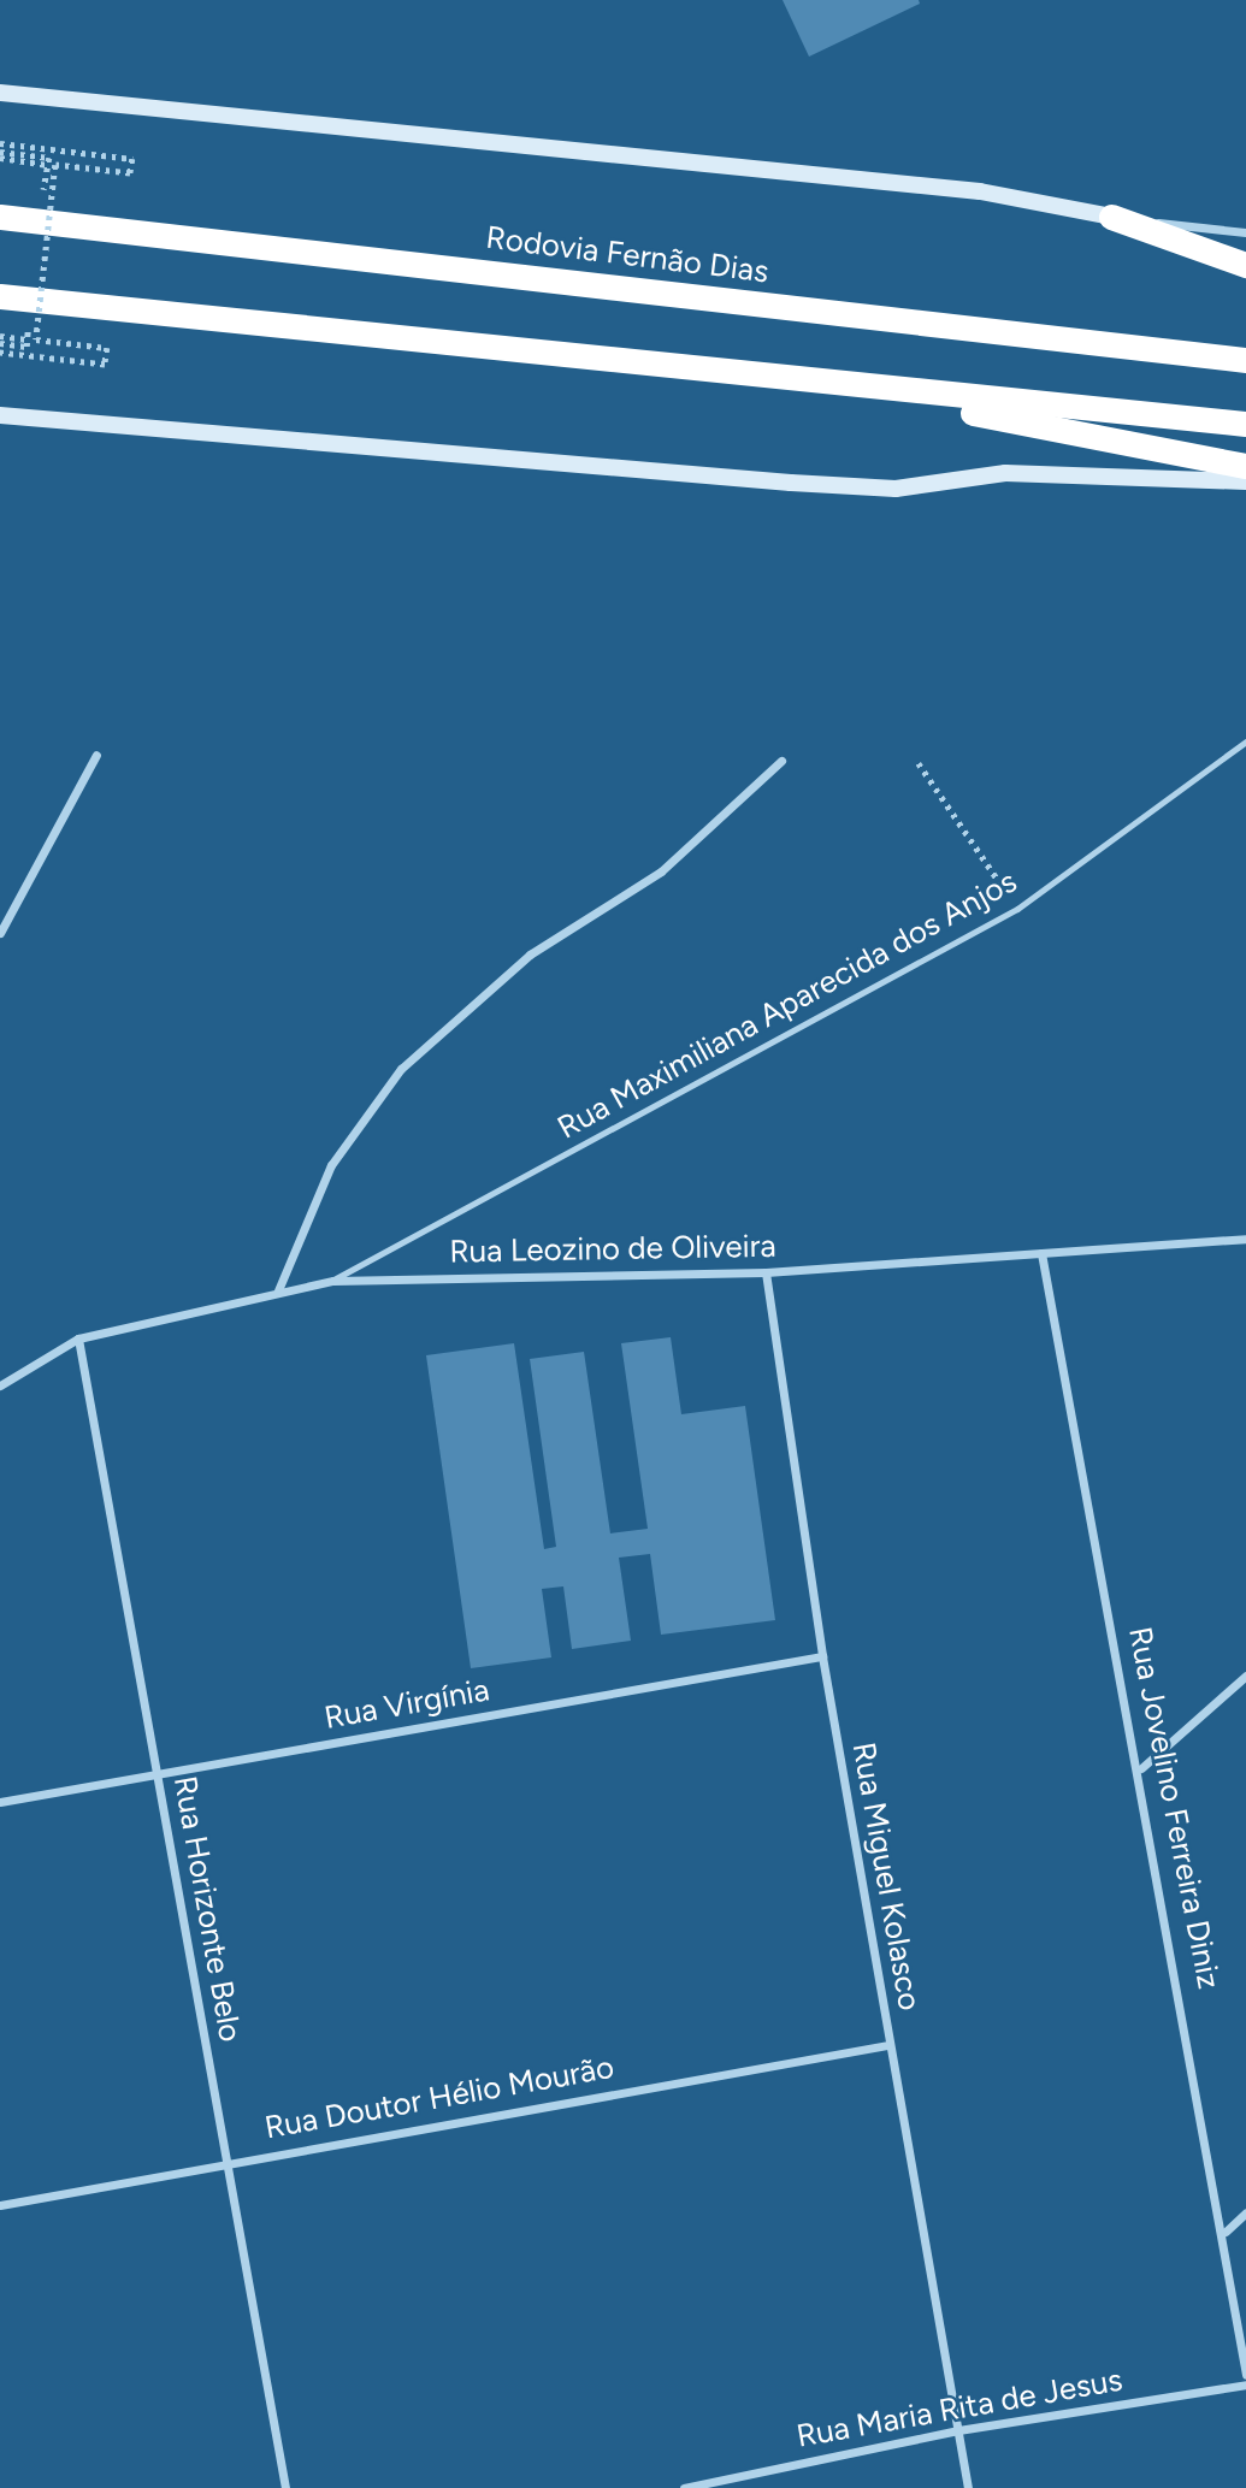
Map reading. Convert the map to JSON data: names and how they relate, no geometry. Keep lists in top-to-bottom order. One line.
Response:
{"streets":{"highway":["Rodovia Fernão Dias"],"street":["Rua Leozino de Oliveira","Rua Virgínia","Rua Jovelino Ferreira Diniz","Rua Miguel Kolasco","Rua Horizonte Belo","Rua Doutor Hélio Mourão","Rua Maria Rita de Jesus"],"lane":["Rua Maximiliana Aparecida dos Anjos"]},"crossings":[["Rua Maximiliana Aparecida dos Anjos","Rua Leozino de Oliveira"],["Rua Leozino de Oliveira","Rua Jovelino Ferreira Diniz"],["Rua Leozino de Oliveira","Rua Miguel Kolasco"],["Rua Leozino de Oliveira","Rua Horizonte Belo"],["Rua Virgínia","Rua Miguel Kolasco"],["Rua Virgínia","Rua Horizonte Belo"],["Rua Miguel Kolasco","Rua Doutor Hélio Mourão"],["Rua Miguel Kolasco","Rua Maria Rita de Jesus"],["Rua Horizonte Belo","Rua Doutor Hélio Mourão"]]}
